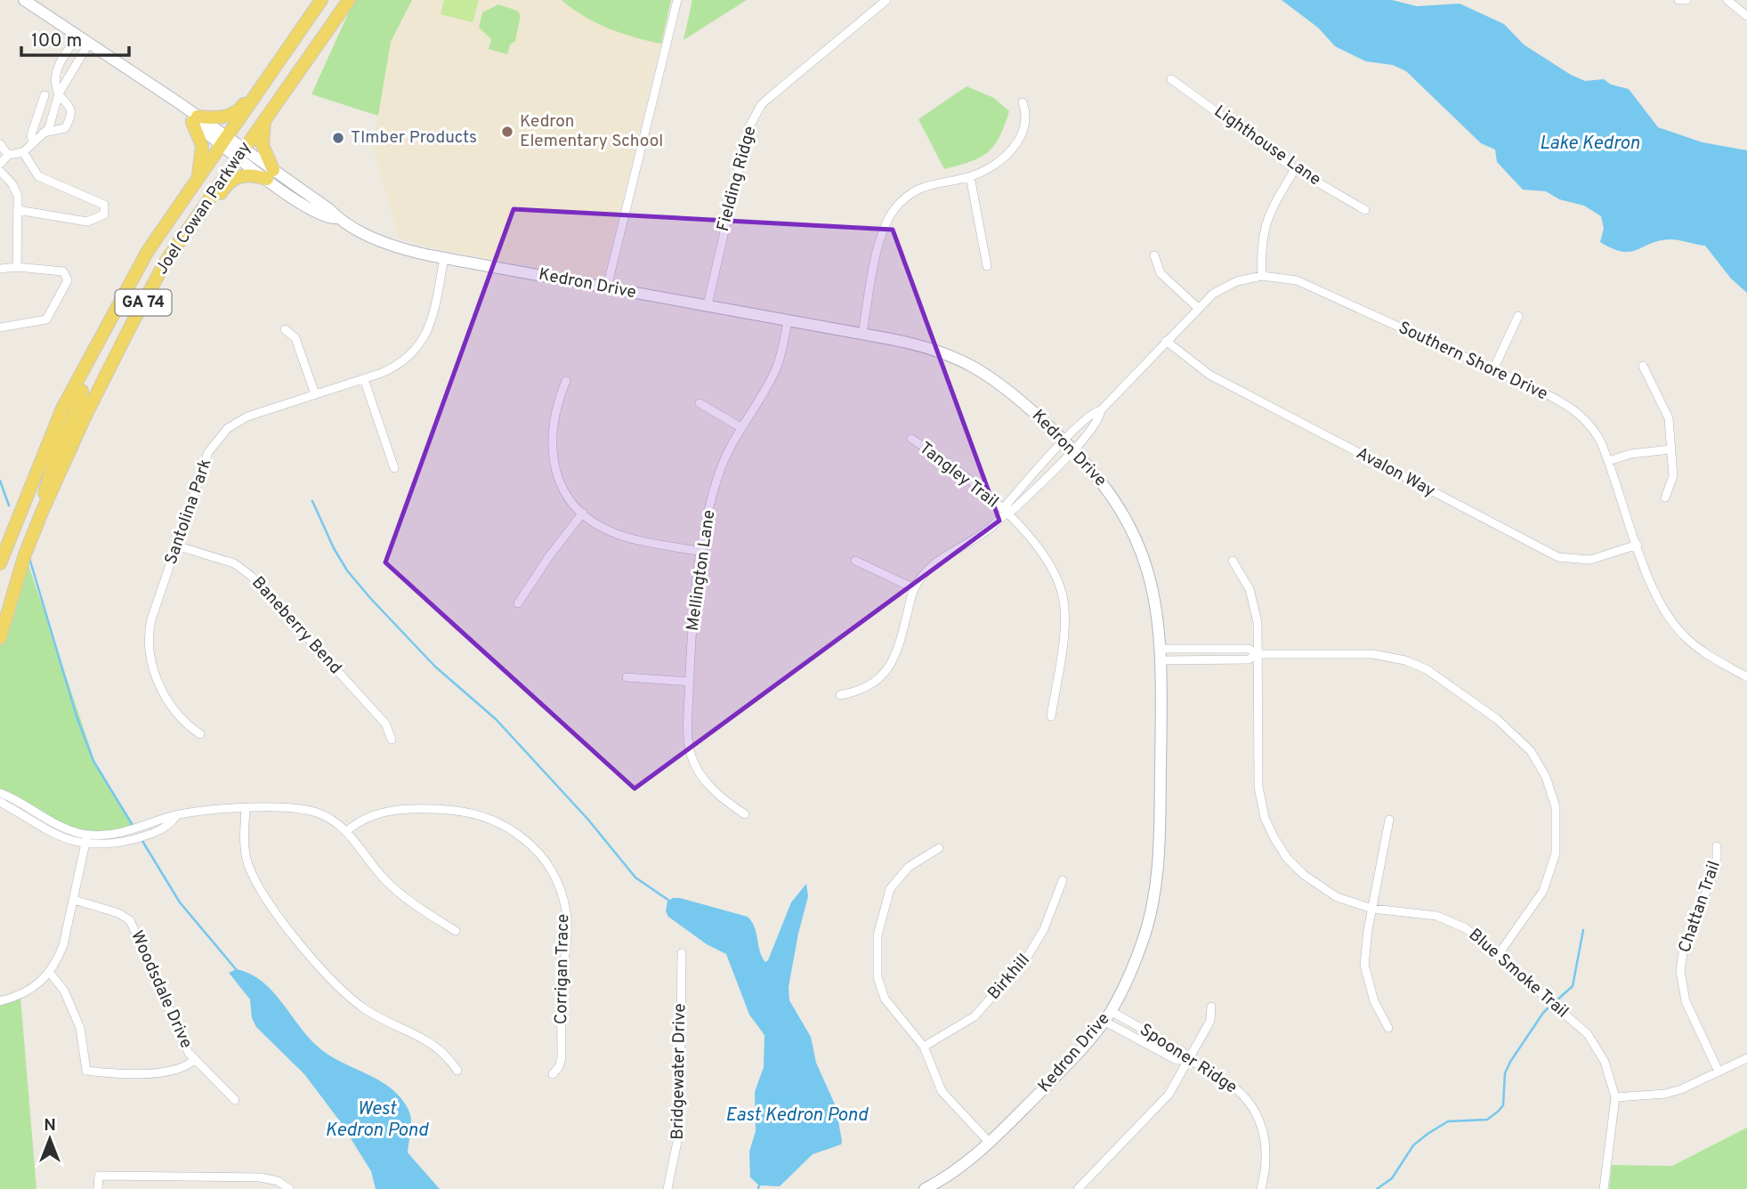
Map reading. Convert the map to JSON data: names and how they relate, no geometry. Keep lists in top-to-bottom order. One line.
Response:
{"streets":{"main road":["Joel Cowan Parkway","GA 74"],"street":["Lighthouse Lane","Fielding Ridge","Kedron Drive","Southern Shore Drive","Avalon Way","Tangley Trail","Santolina Park","Mellington Lane","Baneberry Bend","Chattan Trail","Corrigan Trace","Blue Smoke Trail","Birkhill","Woodsdale Drive","Spooner Ridge","Bridgewater Drive"]},"crossings":[["Fielding Ridge","Kedron Drive"],["Joel Cowan Parkway","Kedron Drive"],["Kedron Drive","Southern Shore Drive"],["Kedron Drive","Santolina Park"],["Kedron Drive","Mellington Lane"],["Kedron Drive","Spooner Ridge"],["Southern Shore Drive","Avalon Way"],["Southern Shore Drive","Tangley Trail"],["Santolina Park","Baneberry Bend"]],"water":["Lake Kedron","West Kedron Pond","East Kedron Pond"],"places":["Kedron Elementary School","TImber Products"],"scale_bar":"100 m","north":"top"}
